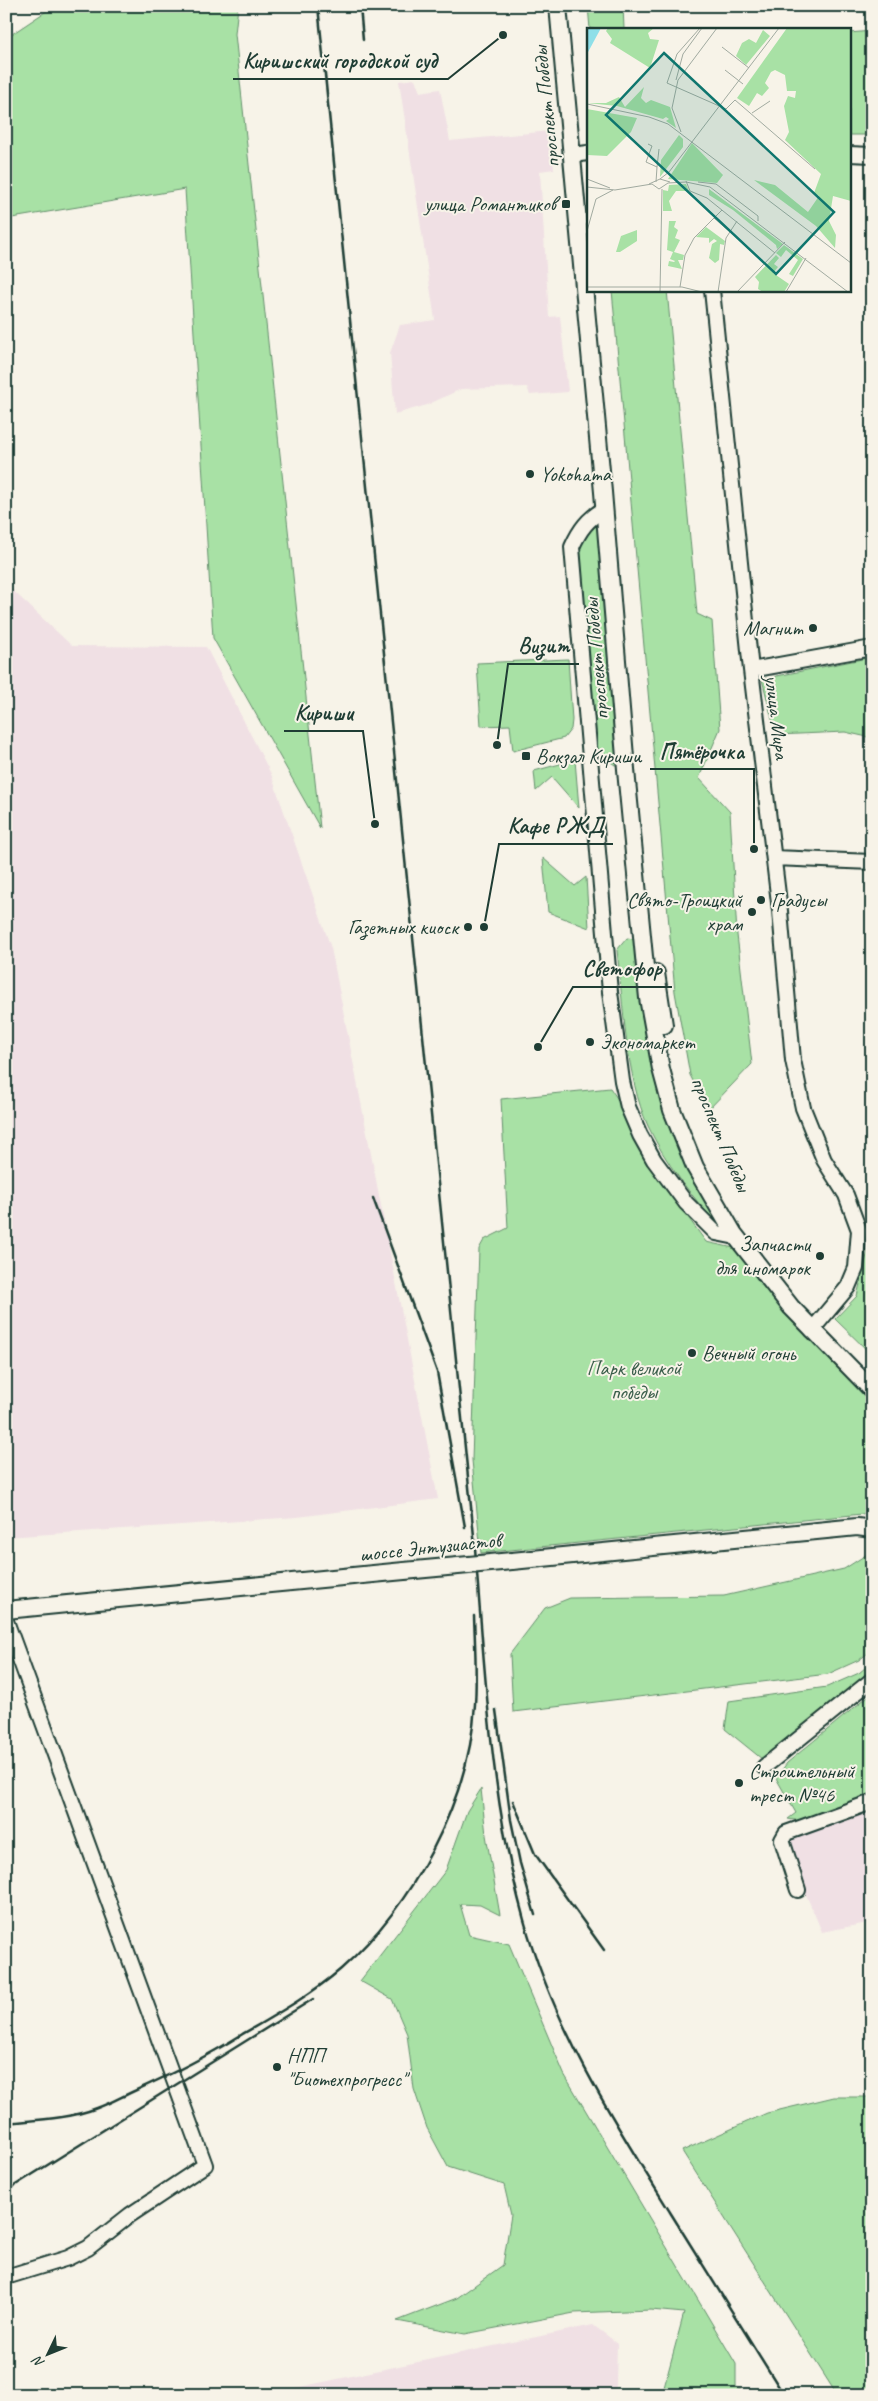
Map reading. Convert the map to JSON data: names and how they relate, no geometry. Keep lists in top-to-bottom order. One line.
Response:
{"streets":{"main road":["проспект Победы","шоссе Энтузиастов"],"street":["улица Мира"]},"crossings":[["проспект Победы","улица Мира"]],"parks":["Парк великой победы"],"places":{"other":["Киришский городской суд","Yokohama","Магнит","Визит","Кириши","Пятёрочка","Градусы","Свято-Троицкий храм","Газетных киоск","Кафе РЖД","Экономаркет","Светофор","Запчасти для иномарок","Вечный огонь","Строительный трест №46","НПП \"Биотехпрогресс\""],"transit":["улица Романтиков","Вокзал Кириши"]},"north":"bottom left"}
